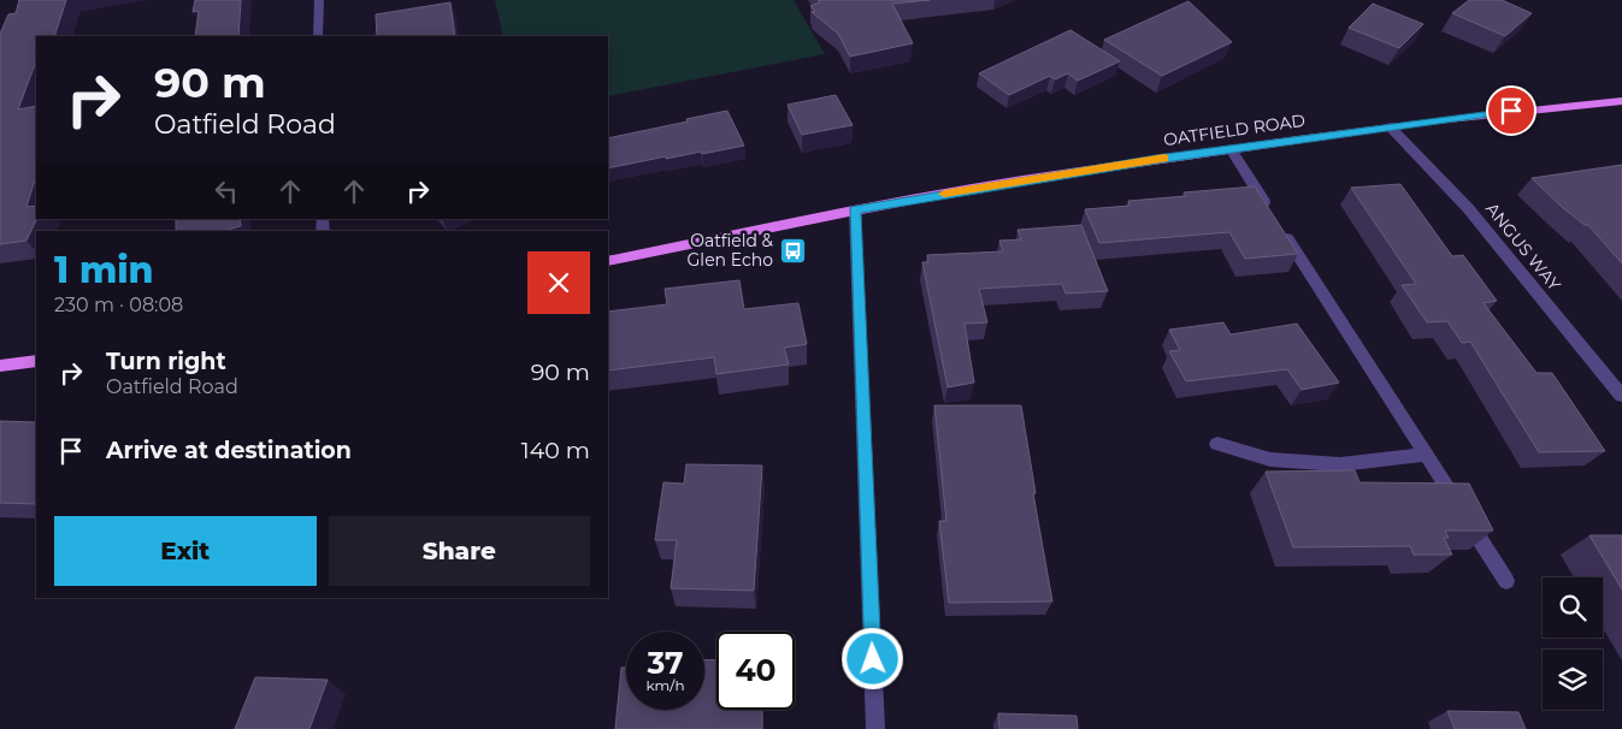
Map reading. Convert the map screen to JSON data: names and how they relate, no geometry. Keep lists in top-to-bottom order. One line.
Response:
{"streets":{"main road":["OATFIELD ROAD"],"street":["ANGUS WAY"]},"crossings":[["OATFIELD ROAD","ANGUS WAY"]],"places":{"bus stop":["Oatfield & Glen Echo"]},"page":{"turn":["90 m","Oatfield Road"],"heading":["1 min","230 m · 08:08"],"list":[{"name":"Turn right","note":"Oatfield Road","value":"90 m"},{"name":"Arrive at destination","value":"140 m"}],"buttons":["Exit","Share"],"speed":"37 km/h","limit":"40"}}
